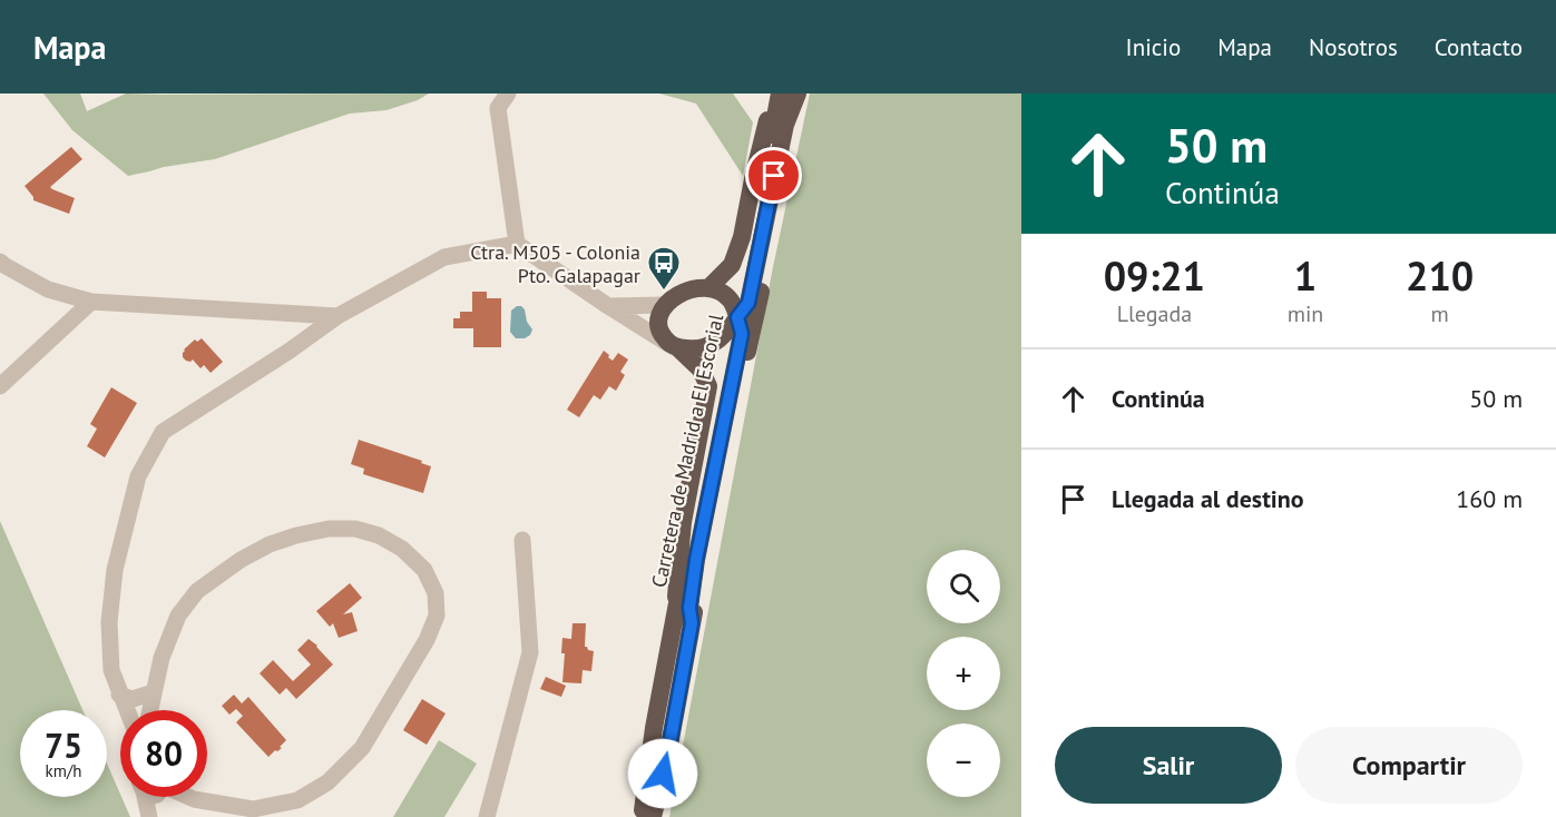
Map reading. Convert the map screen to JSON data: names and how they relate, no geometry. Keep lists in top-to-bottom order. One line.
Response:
{"streets":{"highway":["Carretera de Madrid a El Escorial"]},"places":{"bus stop":["Ctra. M505 - Colonia Pto. Galapagar"]},"page":{"header":"Mapa","nav":["Inicio","Mapa","Nosotros","Contacto"],"turn":["50 m","Continúa"],"eta":["09:21","Llegada","1","min","210","m"],"list":[{"name":"Continúa","value":"50 m"},{"name":"Llegada al destino","value":"160 m"}],"map_buttons":["+","−"],"speed":"75 km/h","limit":"80","buttons":["Salir","Compartir"]}}
